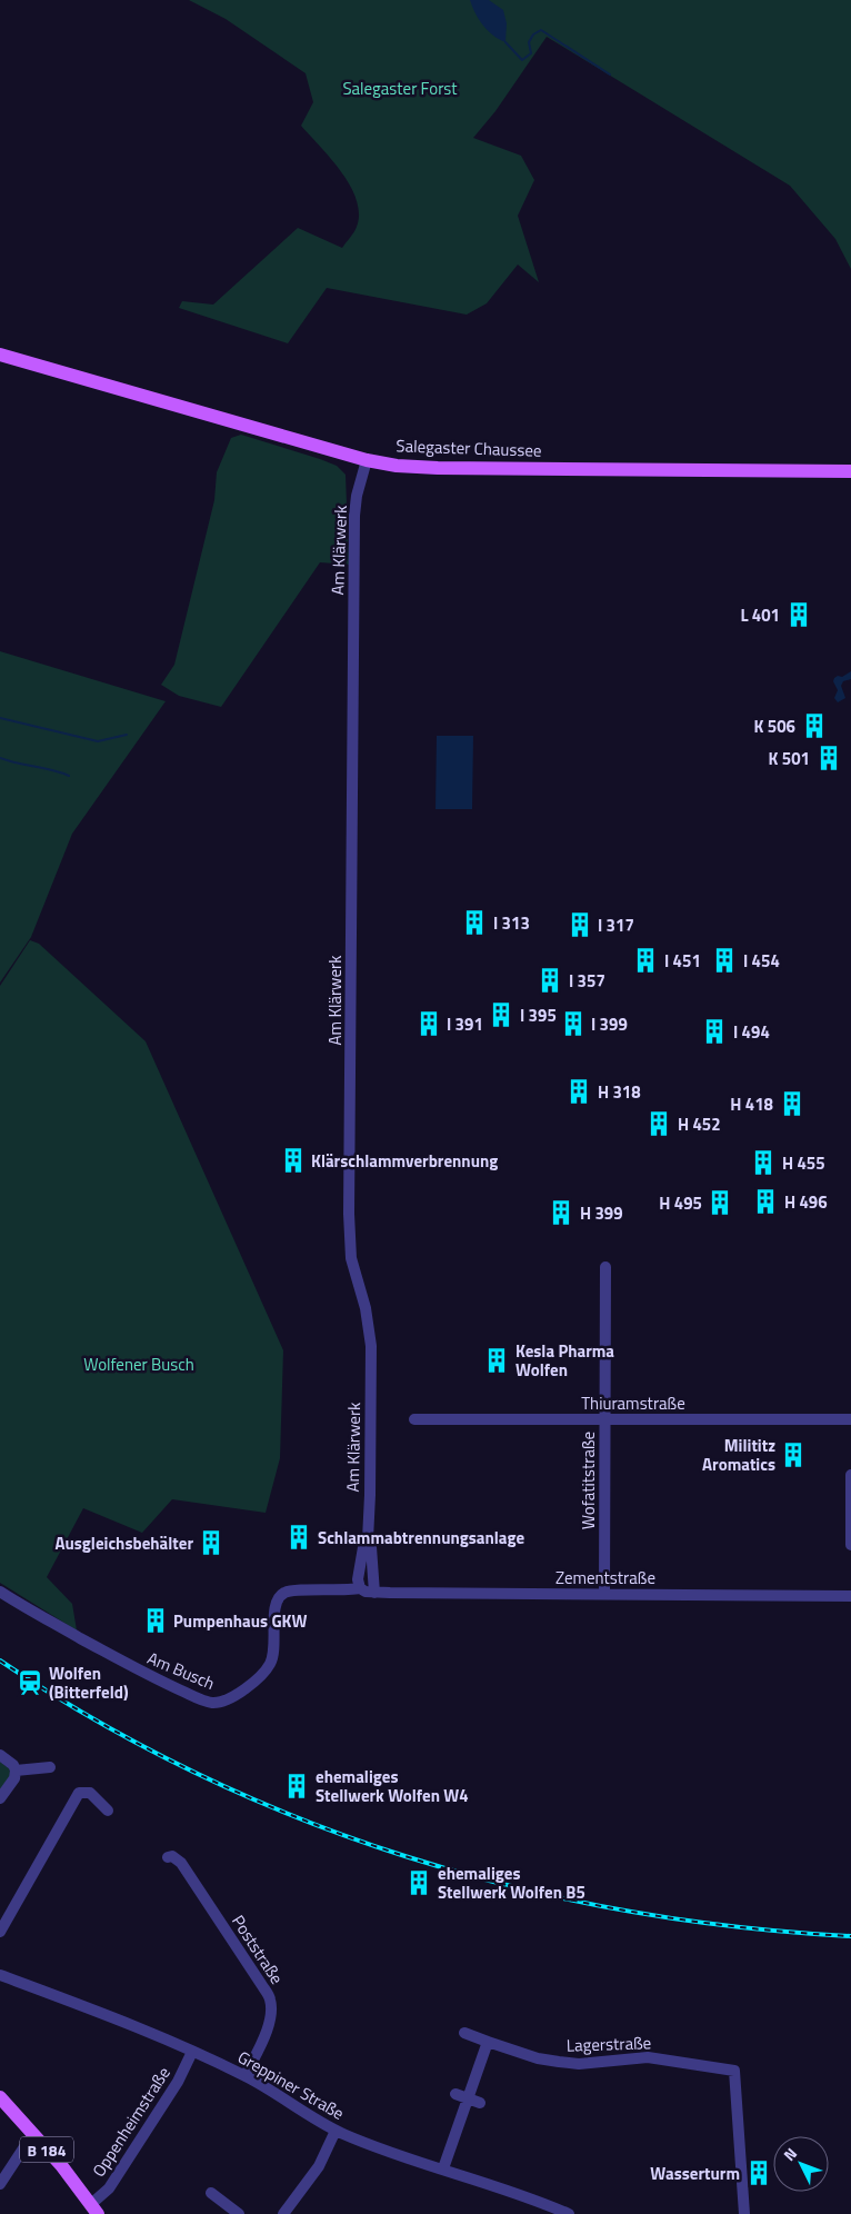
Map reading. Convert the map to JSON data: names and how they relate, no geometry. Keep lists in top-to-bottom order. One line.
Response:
{"streets":{"main road":["Salegaster Chaussee","B 184"],"street":["Am Klärwerk","Thiuramstraße","Wofatitstraße","Zementstraße","Am Busch","Poststraße","Lagerstraße","Greppiner Straße","Oppenheimstraße"]},"crossings":[["Salegaster Chaussee","Am Klärwerk"],["Am Klärwerk","Zementstraße"],["Am Klärwerk","Am Busch"],["Thiuramstraße","Wofatitstraße"],["Wofatitstraße","Zementstraße"],["Zementstraße","Am Busch"],["Poststraße","Greppiner Straße"],["Greppiner Straße","Oppenheimstraße"],["Oppenheimstraße","B 184"]],"parks":["Salegaster Forst","Wolfener Busch"],"places":{"building":["L 401","K 506","K 501","I 313","I 317","I 451","I 454","I 357","I 395","I 391","I 399","I 494","H 318","H 418","H 452","Klärschlammverbrennung","H 455","H 496","H 495","H 399","Kesla Pharma Wolfen","Milititz Aromatics","Schlammabtrennungsanlage","Ausgleichsbehälter","Pumpenhaus GKW","ehemaliges Stellwerk Wolfen W4","ehemaliges Stellwerk Wolfen B5","Wasserturm"],"station":["Wolfen (Bitterfeld)"]},"north":"top left"}
